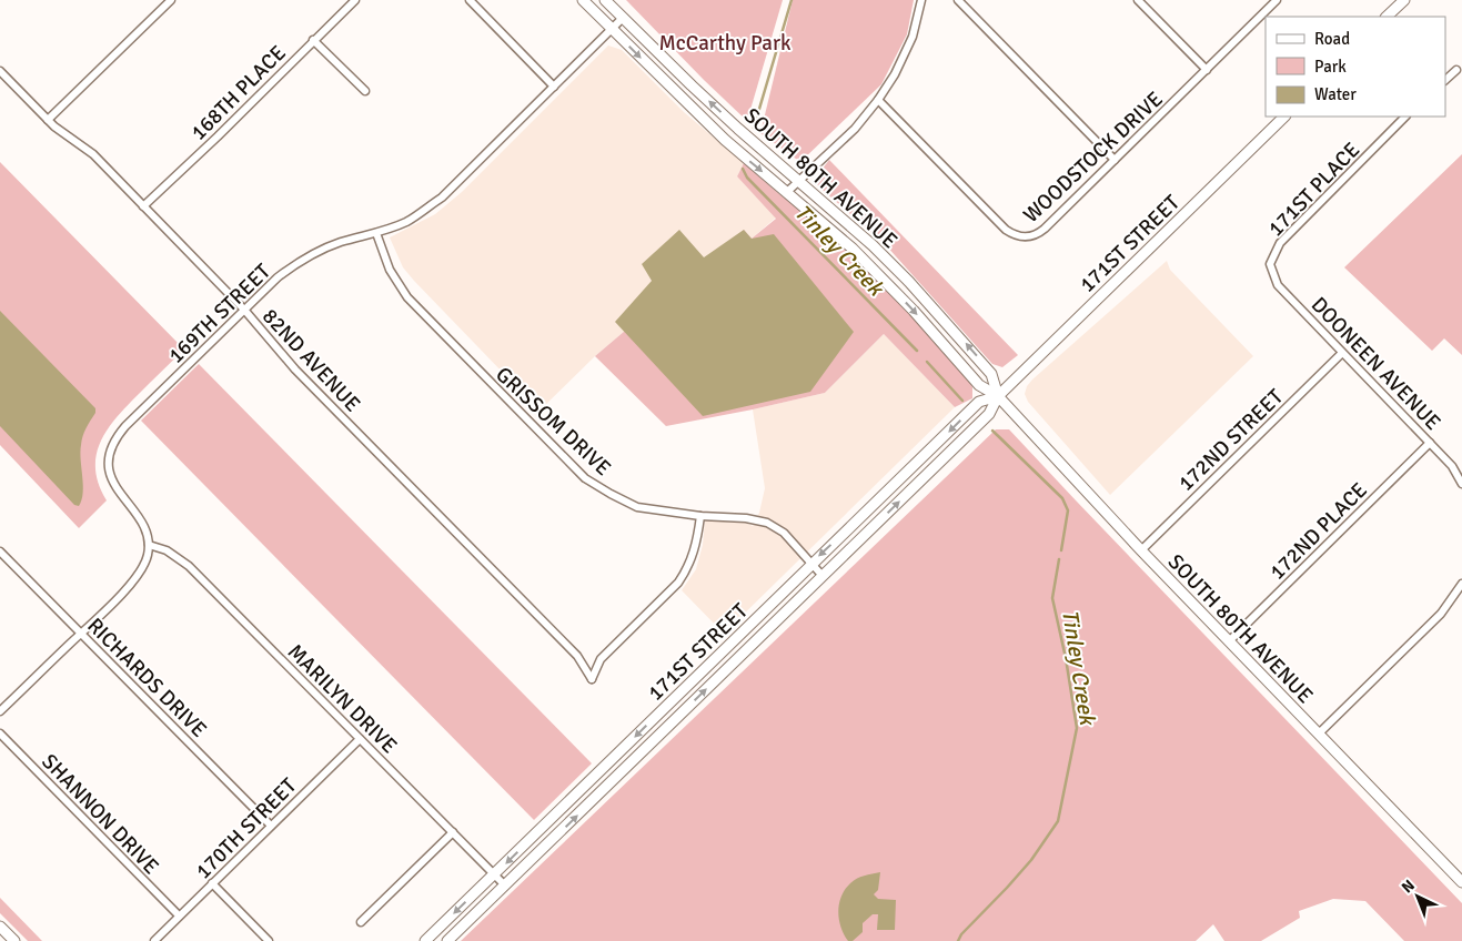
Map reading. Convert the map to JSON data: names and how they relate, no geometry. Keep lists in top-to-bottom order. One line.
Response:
{"streets":{"street":["168TH PLACE","WOODSTOCK DRIVE","SOUTH 80TH AVENUE","171ST PLACE","171ST STREET","169TH STREET","82ND AVENUE","DOONEEN AVENUE","GRISSOM DRIVE","172ND STREET","172ND PLACE","RICHARDS DRIVE","MARILYN DRIVE","SHANNON DRIVE","170TH STREET"]},"crossings":[["168TH PLACE","82ND AVENUE"],["SOUTH 80TH AVENUE","171ST STREET"],["SOUTH 80TH AVENUE","169TH STREET"],["SOUTH 80TH AVENUE","172ND STREET"],["SOUTH 80TH AVENUE","172ND PLACE"],["171ST PLACE","DOONEEN AVENUE"],["171ST STREET","GRISSOM DRIVE"],["171ST STREET","MARILYN DRIVE"],["169TH STREET","82ND AVENUE"],["169TH STREET","GRISSOM DRIVE"],["169TH STREET","MARILYN DRIVE"],["82ND AVENUE","GRISSOM DRIVE"],["DOONEEN AVENUE","172ND STREET"],["DOONEEN AVENUE","172ND PLACE"],["RICHARDS DRIVE","170TH STREET"],["MARILYN DRIVE","170TH STREET"],["SHANNON DRIVE","170TH STREET"]],"water":["Tinley Creek"],"parks":["McCarthy Park"],"legend":["Road","Park","Water"],"north":"top left"}
